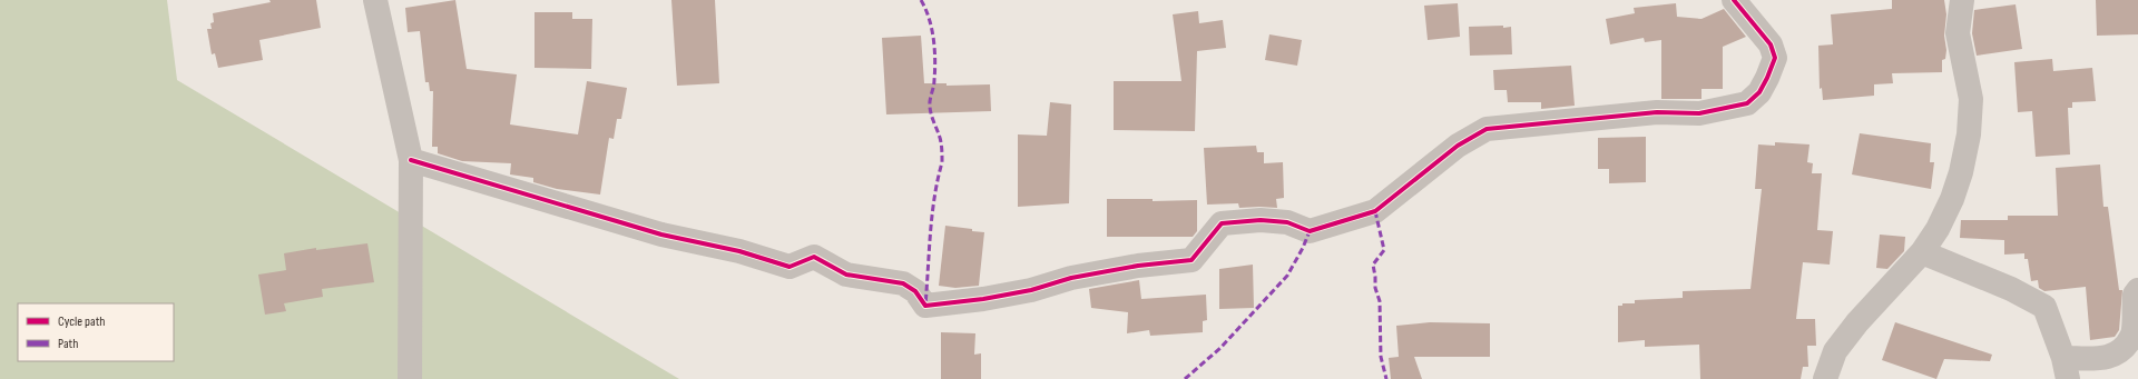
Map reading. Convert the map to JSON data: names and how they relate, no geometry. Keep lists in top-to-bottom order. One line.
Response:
{"legend":["Cycle path","Path"]}
